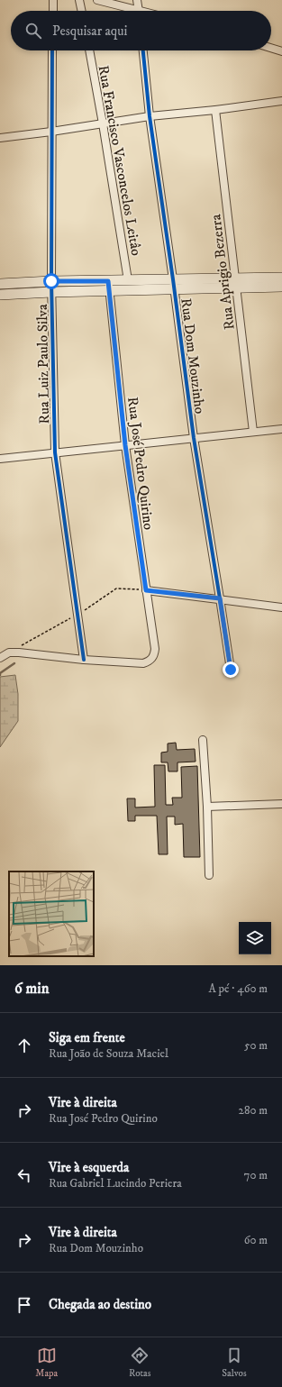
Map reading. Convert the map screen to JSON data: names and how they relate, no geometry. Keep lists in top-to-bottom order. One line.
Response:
{"streets":{"street":["Rua Francisco Vasconcelos Leitâo","Rua Aprigio Bezerra","Rua Dom Mouzinho","Rua Luiz Paulo Silva","Rua José Pedro Quirino"]},"crossings":[["Rua Luiz Paulo Silva","Rua José Pedro Quirino"]],"page":{"search":"Pesquisar aqui","heading":["6 min","A pé · 460 m"],"list":[["Siga em frente","Rua João de Souza Maciel","50 m"],["Vire à direita","Rua José Pedro Quirino","280 m"],["Vire à esquerda","Rua Gabriel Lucindo Periera","70 m"],["Vire à direita","Rua Dom Mouzinho","60 m"],"Chegada ao destino"],"nav":["Mapa","Rotas","Salvos"]}}
